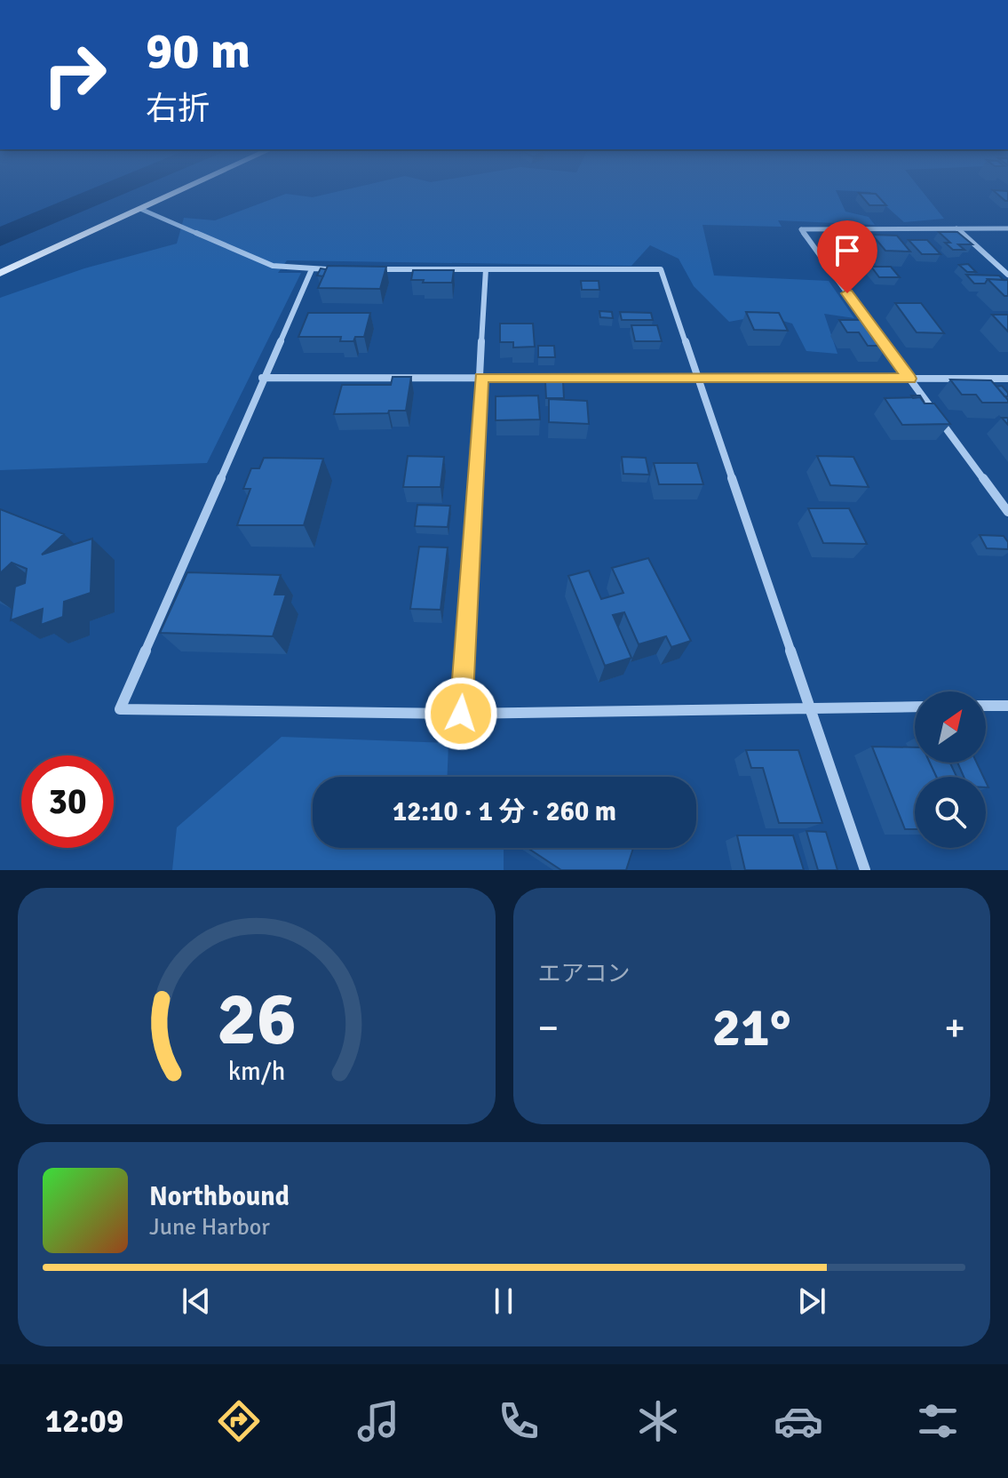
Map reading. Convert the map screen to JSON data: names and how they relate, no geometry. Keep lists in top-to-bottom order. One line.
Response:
{"north":"top right","page":{"turn":["90 m","右折"],"limit":"30","trip":"12:10 · 1 分 · 260 m","tile":"エアコン","heat":["−","21°","+"],"song":["Northbound","June Harbor"],"tabs":"12:09","gauge":["26","km/h"]}}
